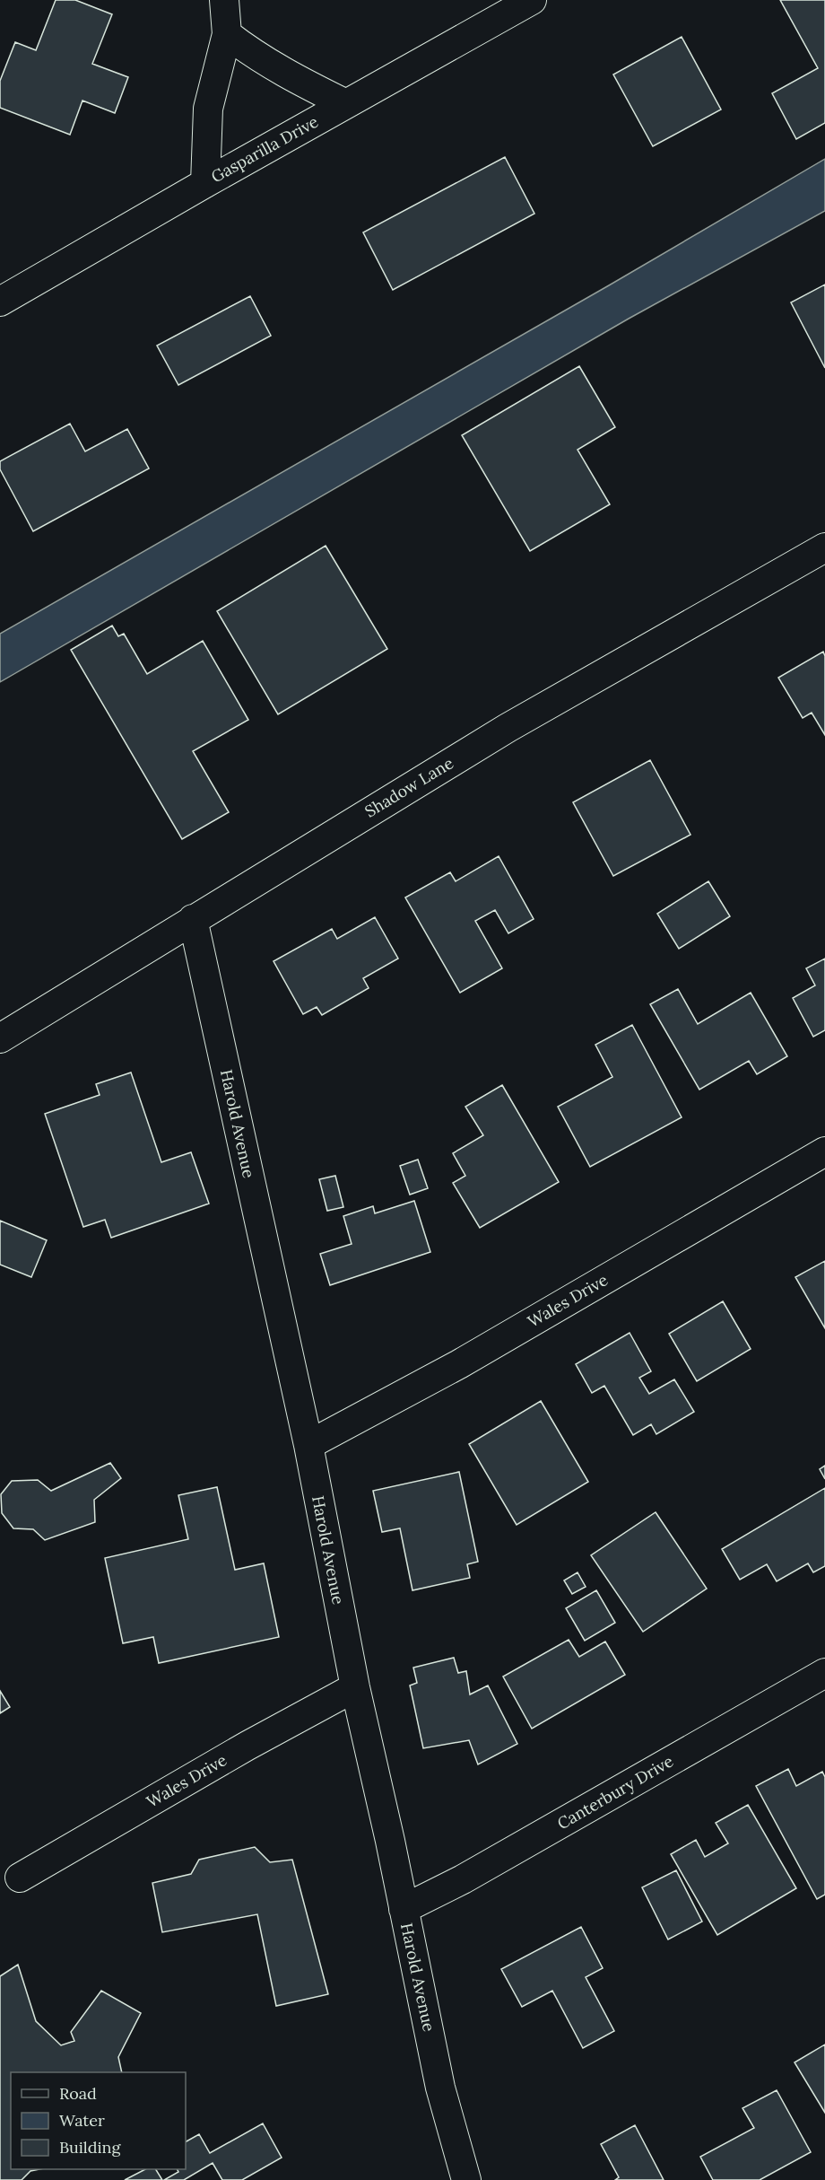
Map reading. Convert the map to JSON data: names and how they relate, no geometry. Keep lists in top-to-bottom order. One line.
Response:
{"streets":{"street":["Gasparilla Drive","Shadow Lane","Harold Avenue","Wales Drive","Canterbury Drive"]},"crossings":[["Shadow Lane","Harold Avenue"],["Harold Avenue","Wales Drive"],["Harold Avenue","Canterbury Drive"]],"legend":["Road","Water","Building"]}
